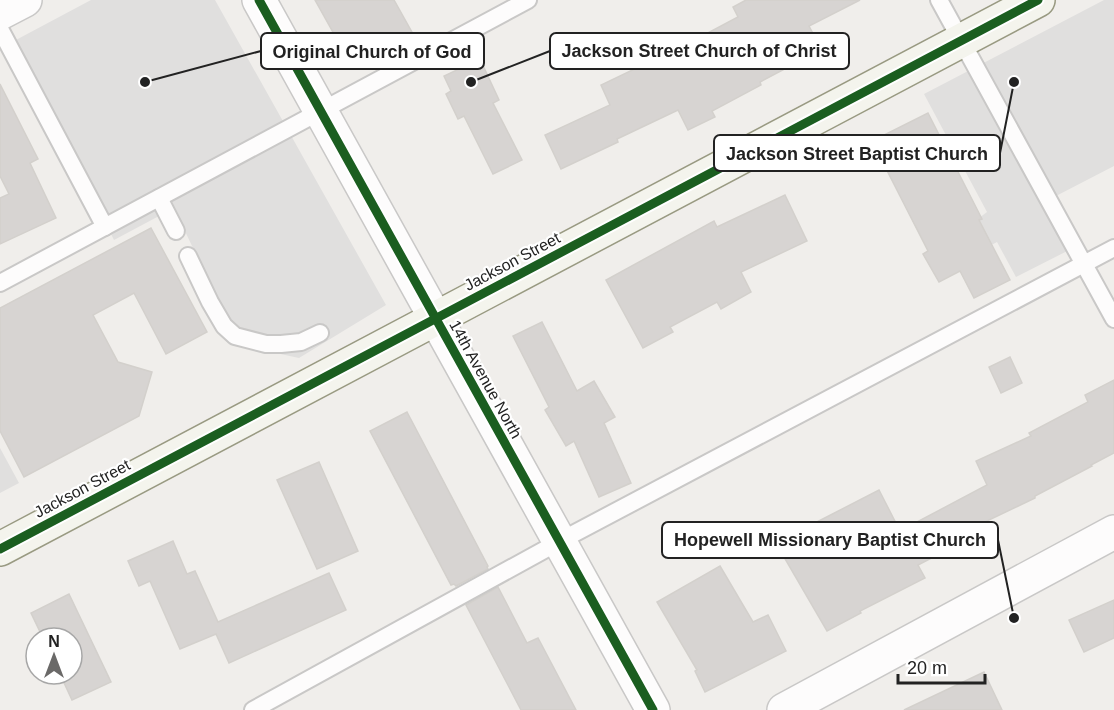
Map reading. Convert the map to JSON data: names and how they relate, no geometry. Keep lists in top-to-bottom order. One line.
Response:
{"streets":{"street":["Jackson Street","14th Avenue North"]},"crossings":[["Jackson Street","14th Avenue North"]],"places":["Original Church of God","Jackson Street Church of Christ","Jackson Street Baptist Church","Hopewell Missionary Baptist Church"],"scale_bar":"20 m","north":"top"}
